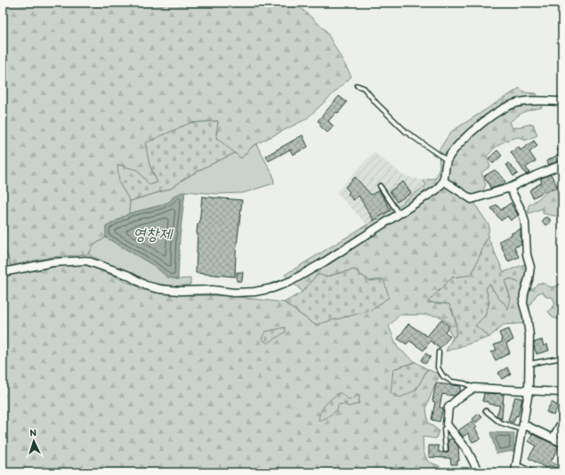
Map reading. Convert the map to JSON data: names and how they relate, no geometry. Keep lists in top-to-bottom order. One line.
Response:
{"water":["영창제"],"north":"top"}
